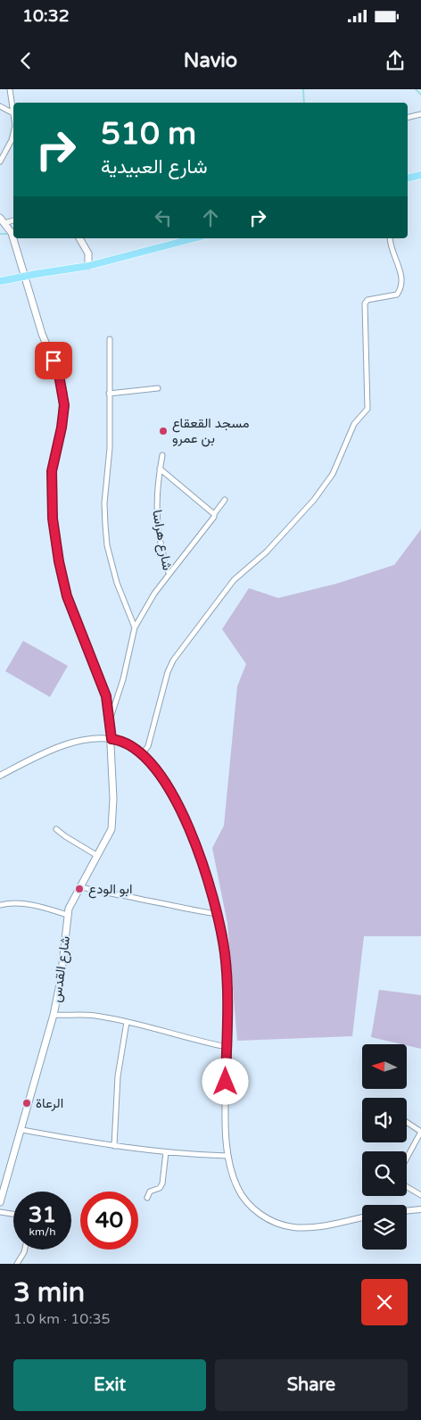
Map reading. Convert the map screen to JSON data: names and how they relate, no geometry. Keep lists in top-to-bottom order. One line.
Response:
{"streets":{"main road":["شارع القدس"],"street":["شارع هراسا"]},"crossings":[["شارع هراسا","شارع القدس"]],"places":["مسجد القعقاع بن عمرو","ابو الودع","الرعاة"],"north":"left","page":{"status":"10:32","header":"Navio","turn":["510 m","شارع العبيدية"],"speed":"31 km/h","limit":"40","heading":["3 min","1.0 km · 10:35"],"buttons":["Exit","Share"]}}
